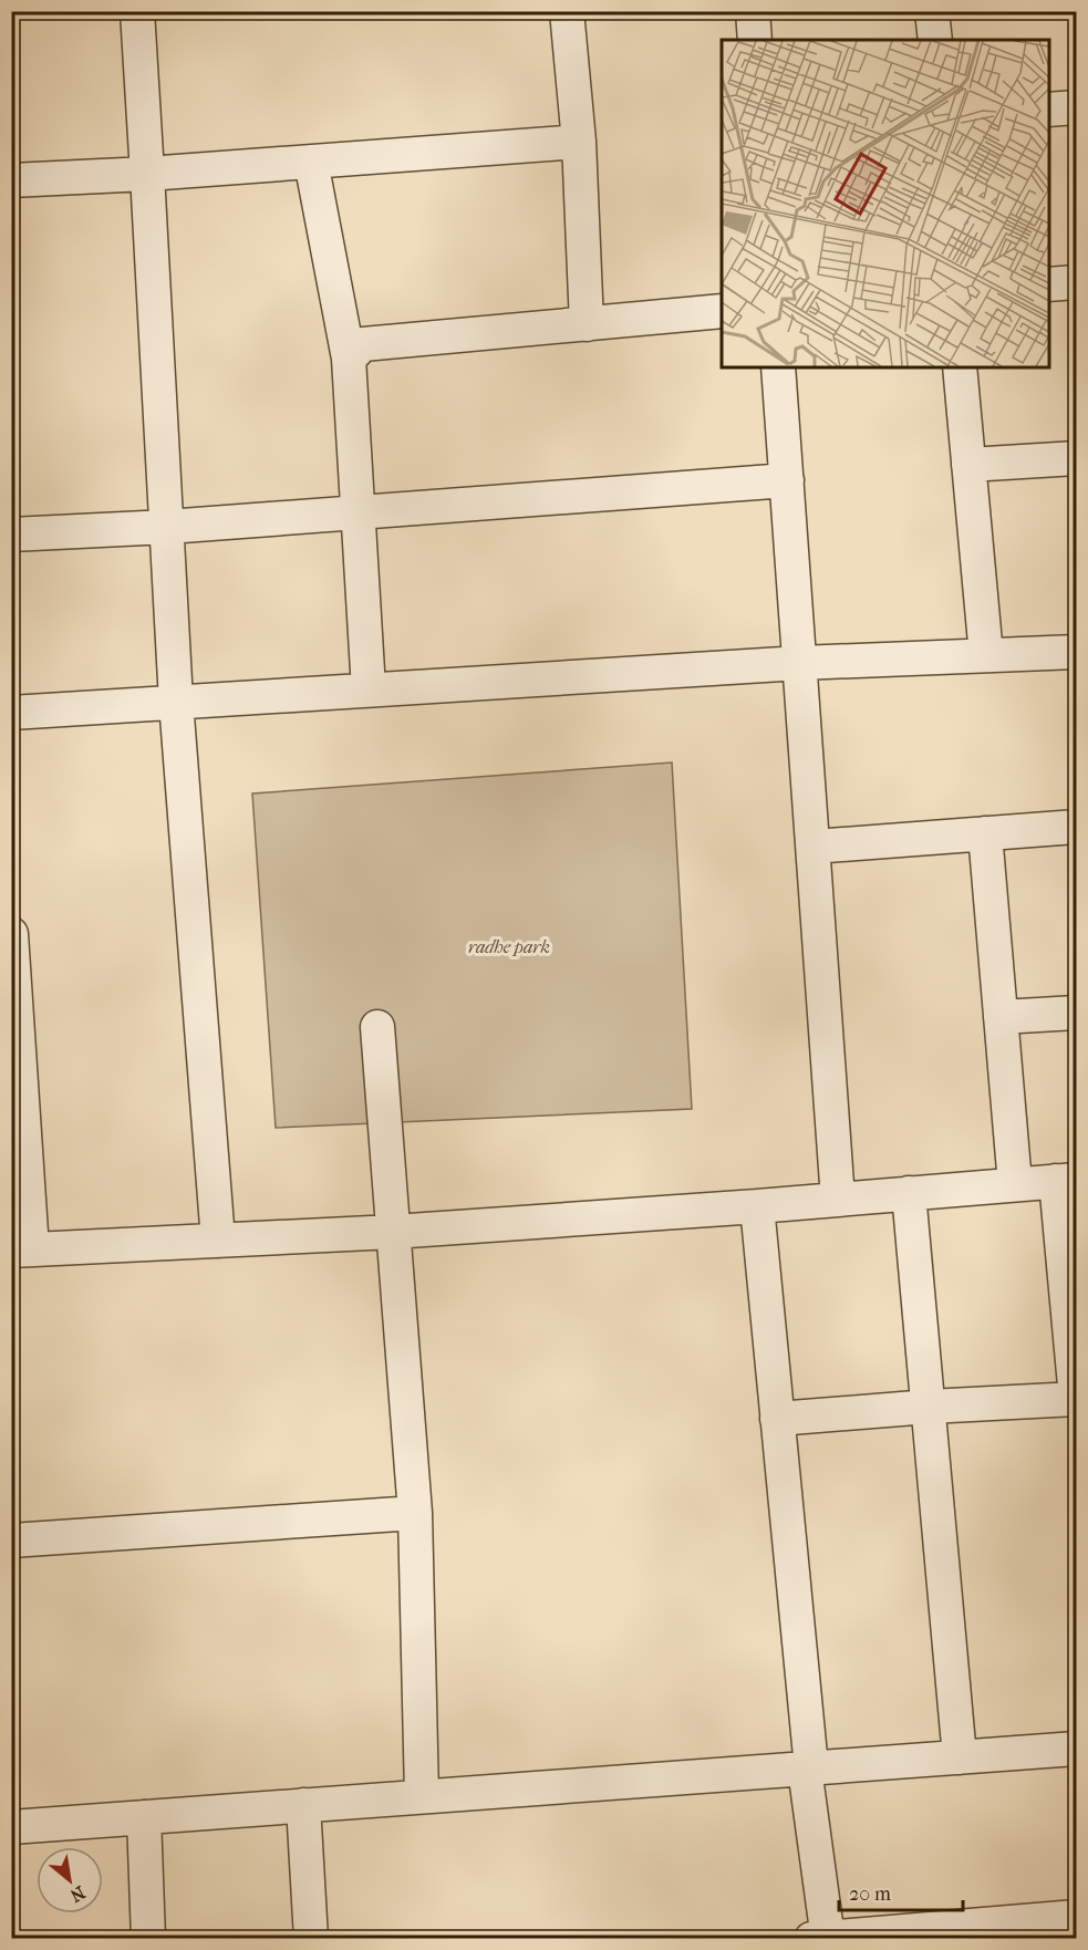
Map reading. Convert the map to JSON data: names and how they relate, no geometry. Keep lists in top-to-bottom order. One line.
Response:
{"parks":["radhe park"],"scale_bar":"20 m","north":"bottom right"}
